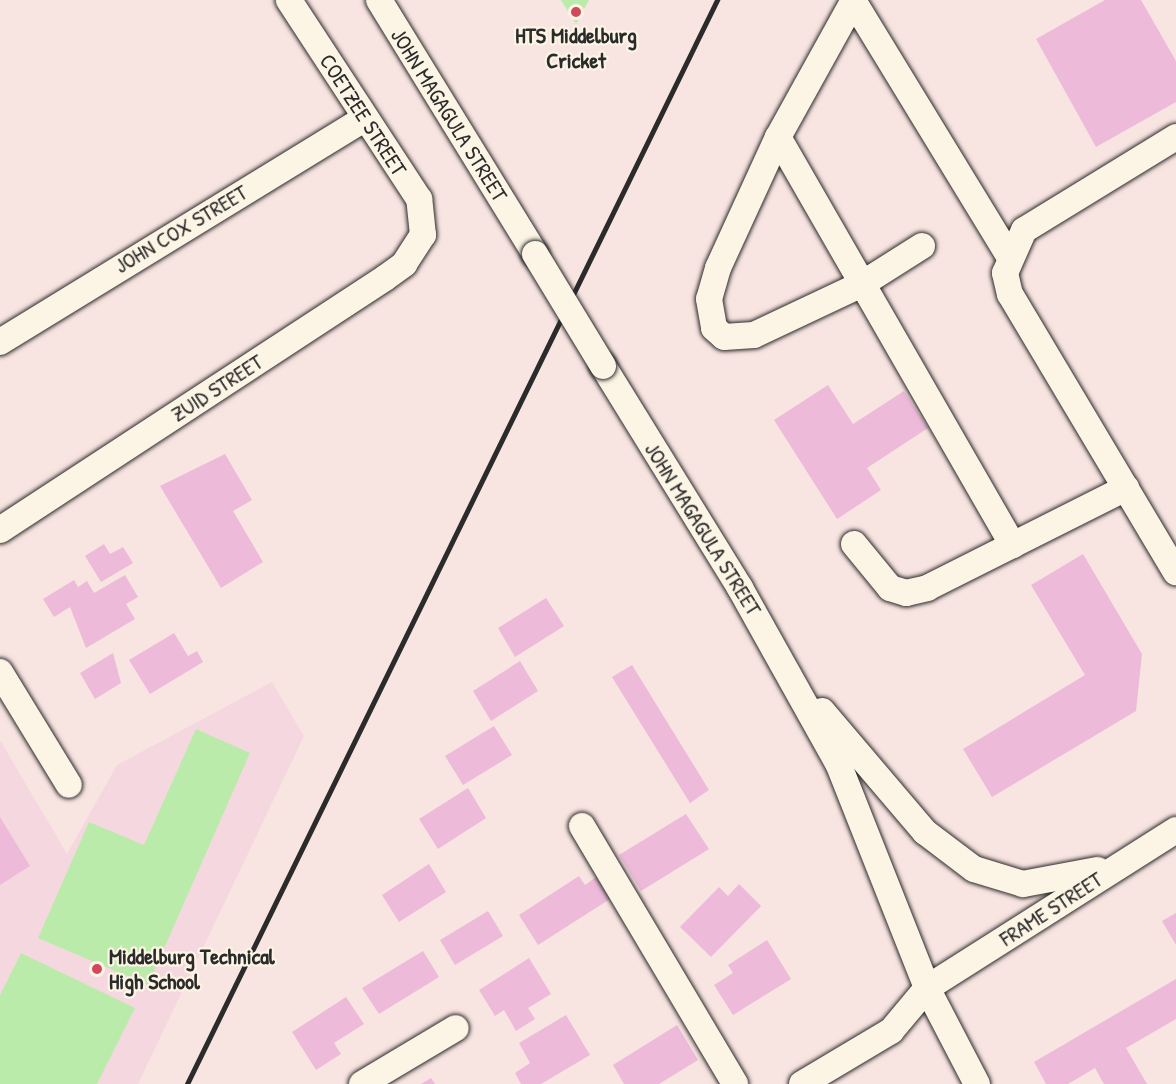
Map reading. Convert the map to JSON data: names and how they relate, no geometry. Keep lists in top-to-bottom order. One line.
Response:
{"streets":{"street":["COETZEE STREET","JOHN MAGAGULA STREET","JOHN COX STREET","ZUID STREET","FRAME STREET"]},"crossings":[["COETZEE STREET","JOHN COX STREET"],["COETZEE STREET","ZUID STREET"],["JOHN MAGAGULA STREET","FRAME STREET"]],"places":["HTS Middelburg Cricket","Middelburg Technical High School"]}
